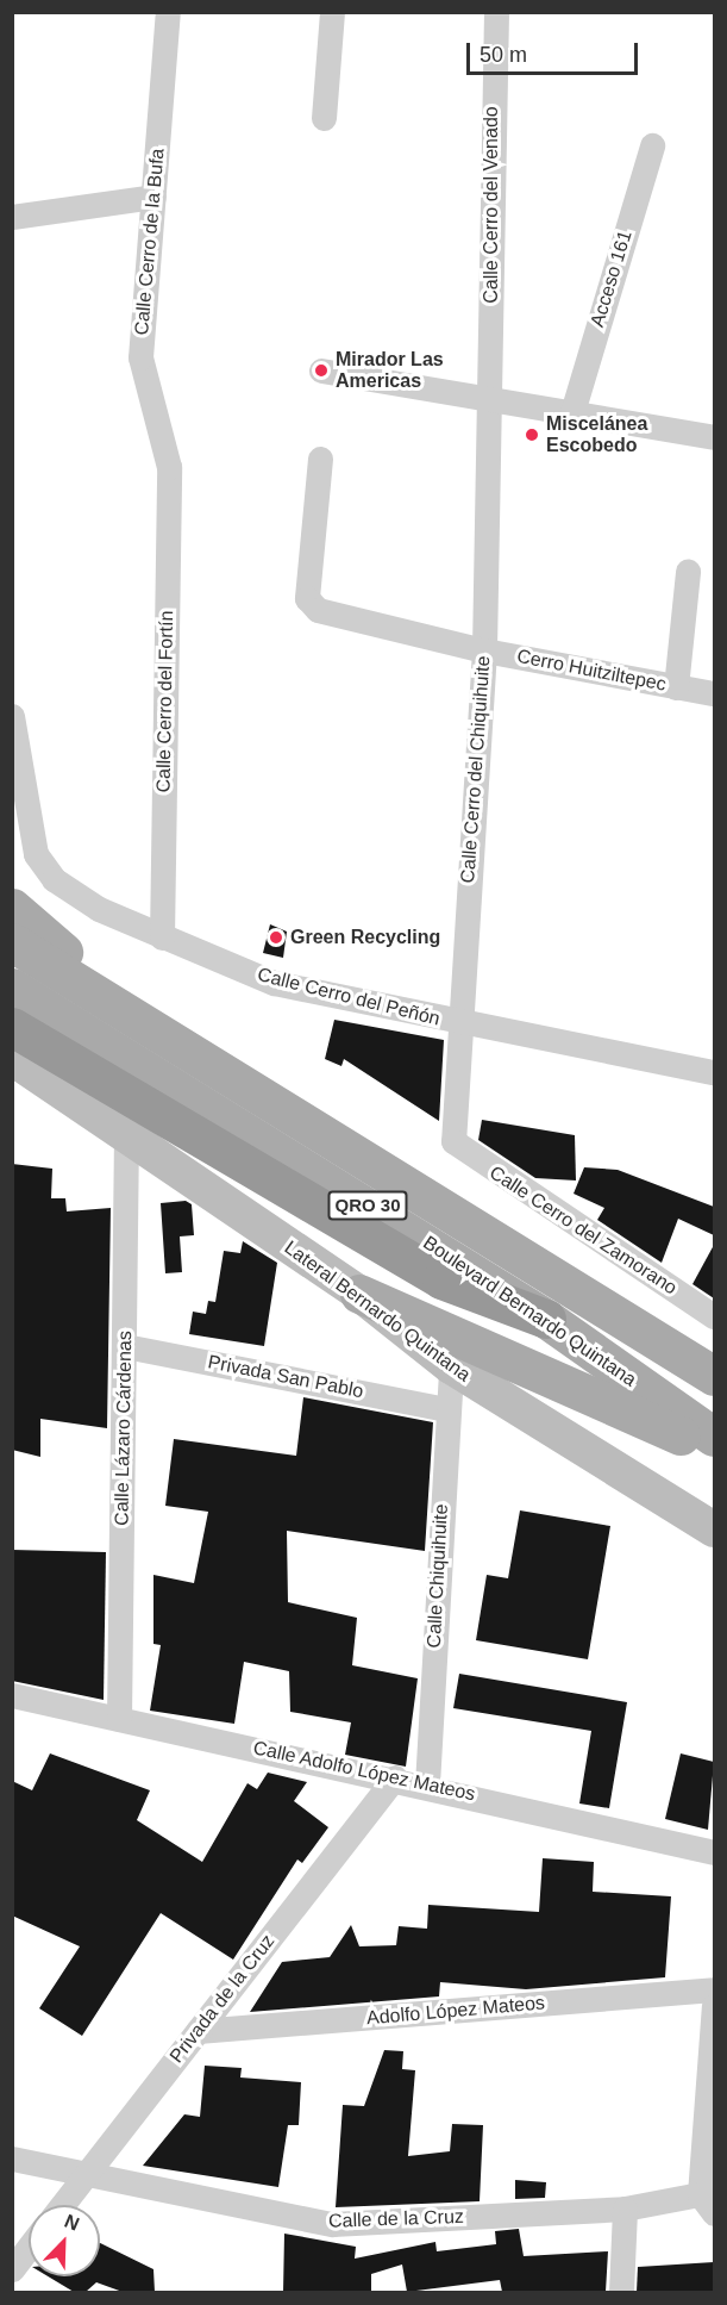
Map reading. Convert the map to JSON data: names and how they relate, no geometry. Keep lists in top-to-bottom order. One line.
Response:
{"streets":{"main road":["QRO 30","Boulevard Bernardo Quintana"],"street":["Calle Cerro del Venado","Calle Cerro de la Bufa","Acceso 161","Cerro Huitziltepec","Calle Cerro del Fortín","Calle Cerro del Chiquihuite","Calle Cerro del Peñón","Calle Cerro del Zamorano","Lateral Bernardo Quintana","Privada San Pablo","Calle Lázaro Cárdenas","Calle Chiquihuite","Calle Adolfo López Mateos","Privada de la Cruz","Adolfo López Mateos","Calle de la Cruz"]},"crossings":[["Calle Cerro del Venado","Calle Cerro del Chiquihuite"],["Calle Cerro de la Bufa","Calle Cerro del Fortín"],["Cerro Huitziltepec","Calle Cerro del Chiquihuite"],["Calle Cerro del Fortín","Calle Cerro del Peñón"],["Calle Cerro del Chiquihuite","Calle Cerro del Peñón"],["Calle Cerro del Chiquihuite","Calle Cerro del Zamorano"],["Lateral Bernardo Quintana","Calle Lázaro Cárdenas"],["Lateral Bernardo Quintana","Calle Chiquihuite"],["Privada San Pablo","Calle Lázaro Cárdenas"],["Privada San Pablo","Calle Chiquihuite"],["Calle Lázaro Cárdenas","Calle Adolfo López Mateos"],["Calle Chiquihuite","Calle Adolfo López Mateos"],["Calle Adolfo López Mateos","Privada de la Cruz"],["Privada de la Cruz","Adolfo López Mateos"],["Privada de la Cruz","Calle de la Cruz"]],"places":["Mirador Las Americas","Miscelánea Escobedo","Green Recycling"],"scale_bar":"50 m","north":"top right"}
